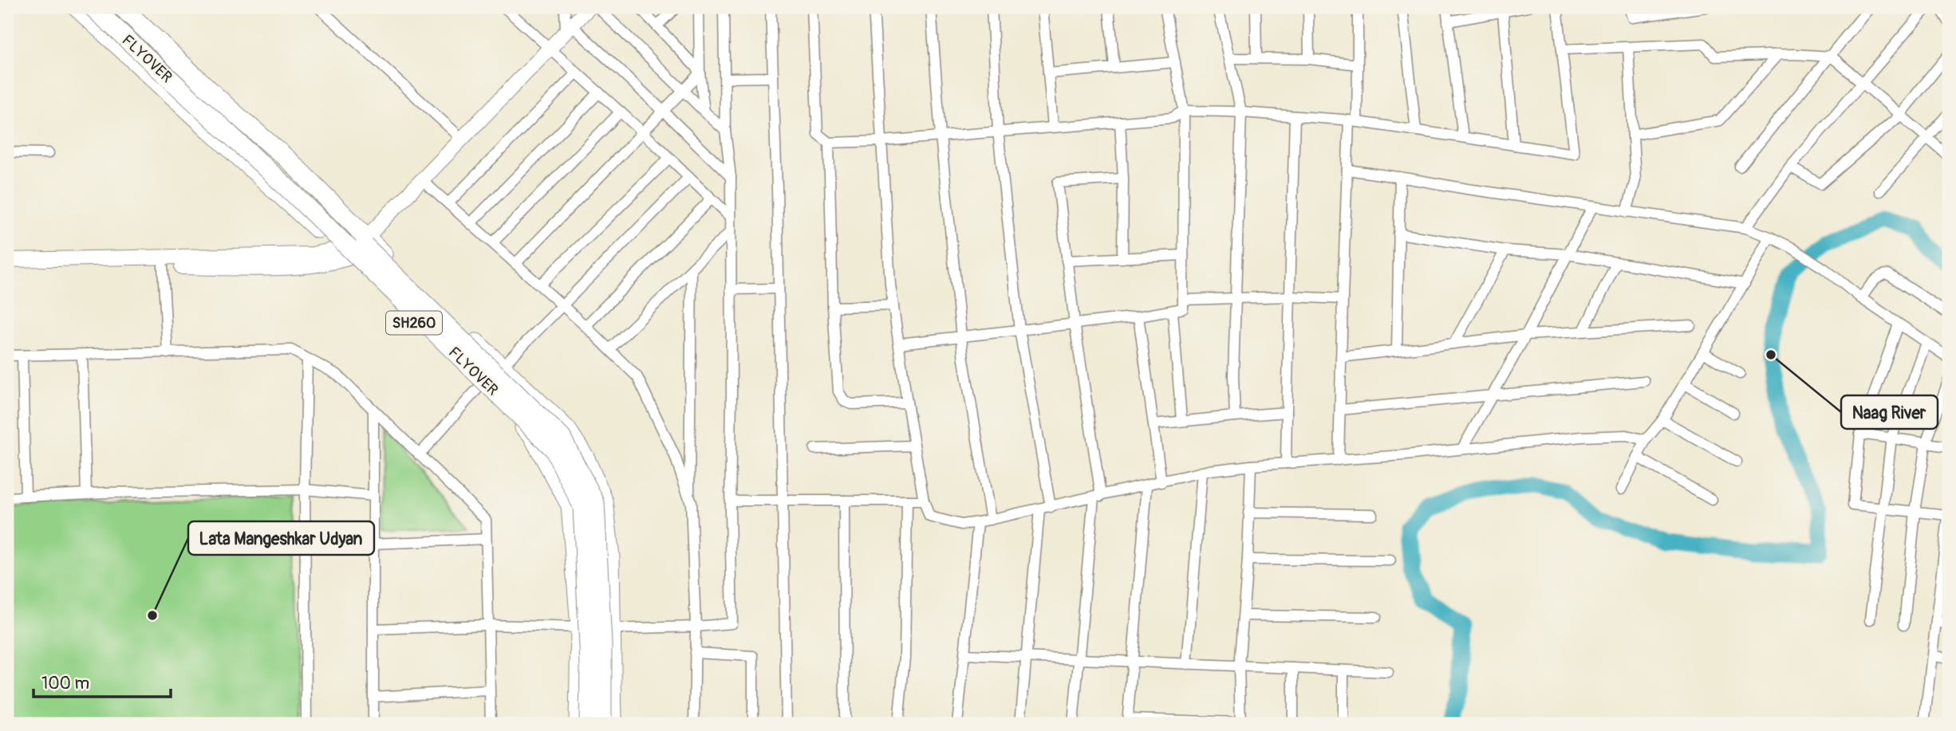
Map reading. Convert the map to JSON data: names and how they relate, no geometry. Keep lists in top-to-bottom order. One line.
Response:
{"streets":{"highway":["FLYOVER","SH260"]},"places":["Naag River","Lata Mangeshkar Udyan"],"scale_bar":"100 m"}
